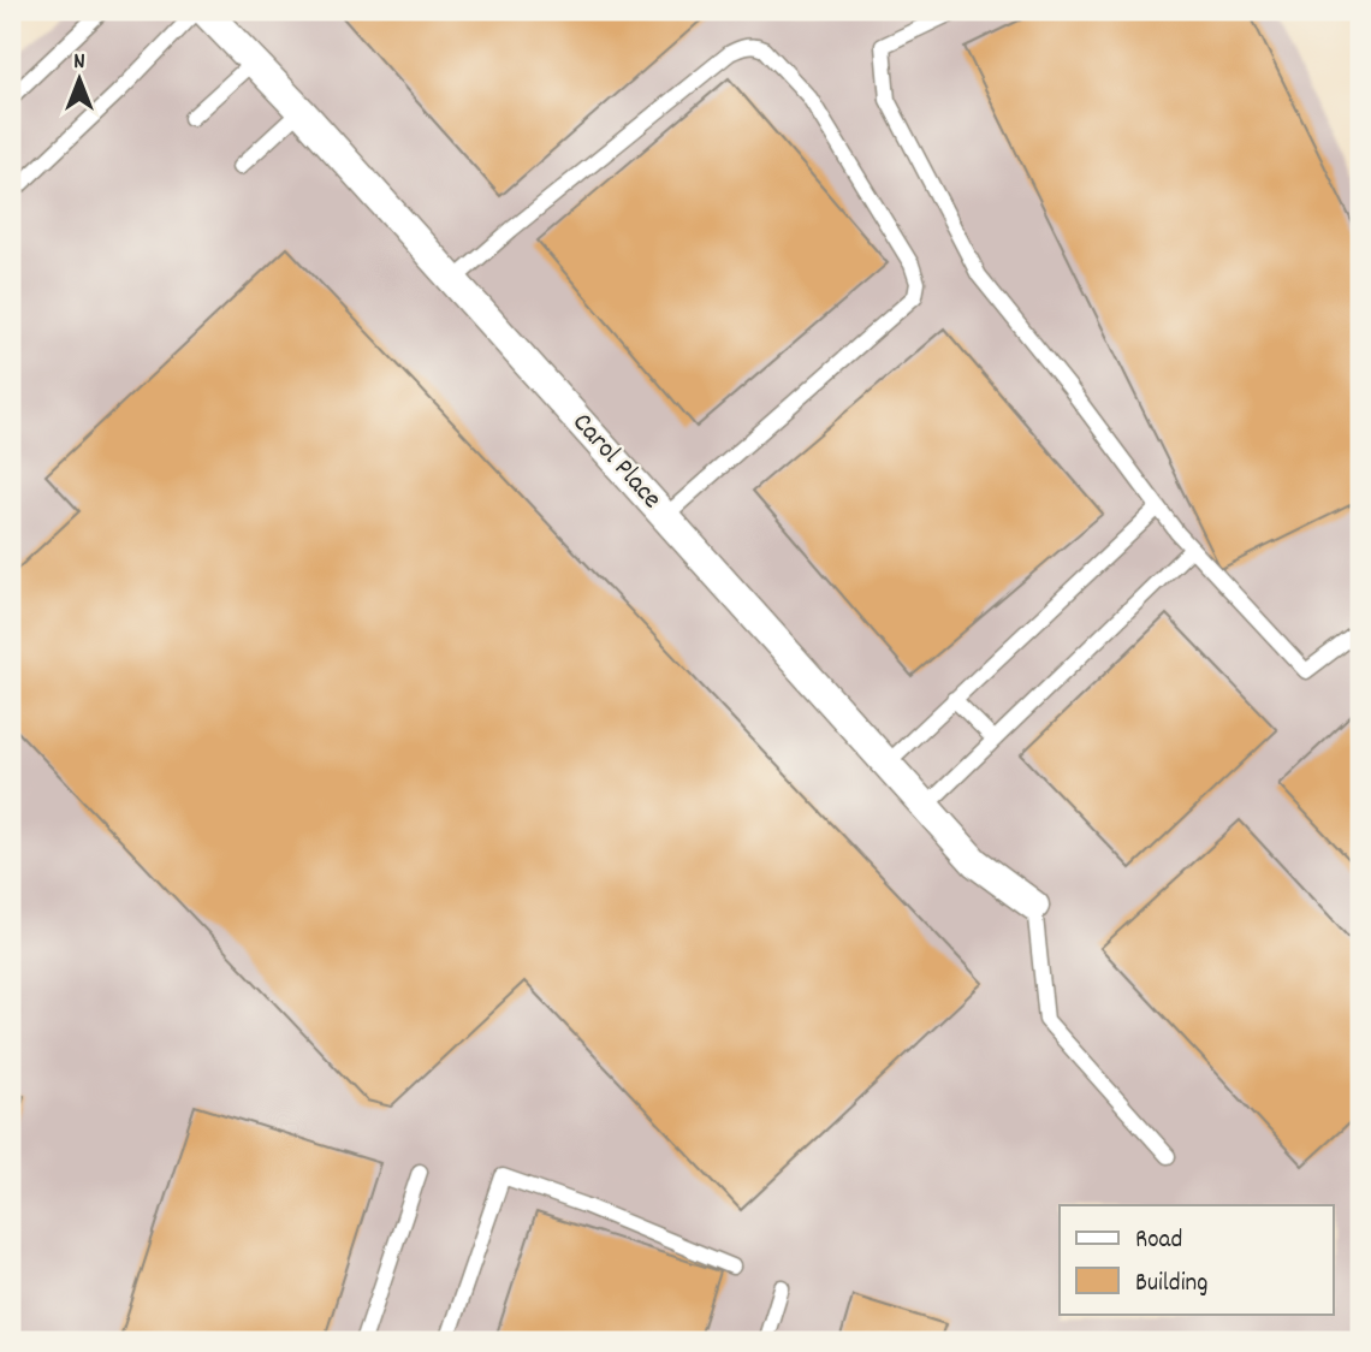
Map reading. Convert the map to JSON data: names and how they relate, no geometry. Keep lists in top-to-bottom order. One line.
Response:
{"streets":{"street":["Carol Place"]},"legend":["Road","Building"],"north":"top"}
